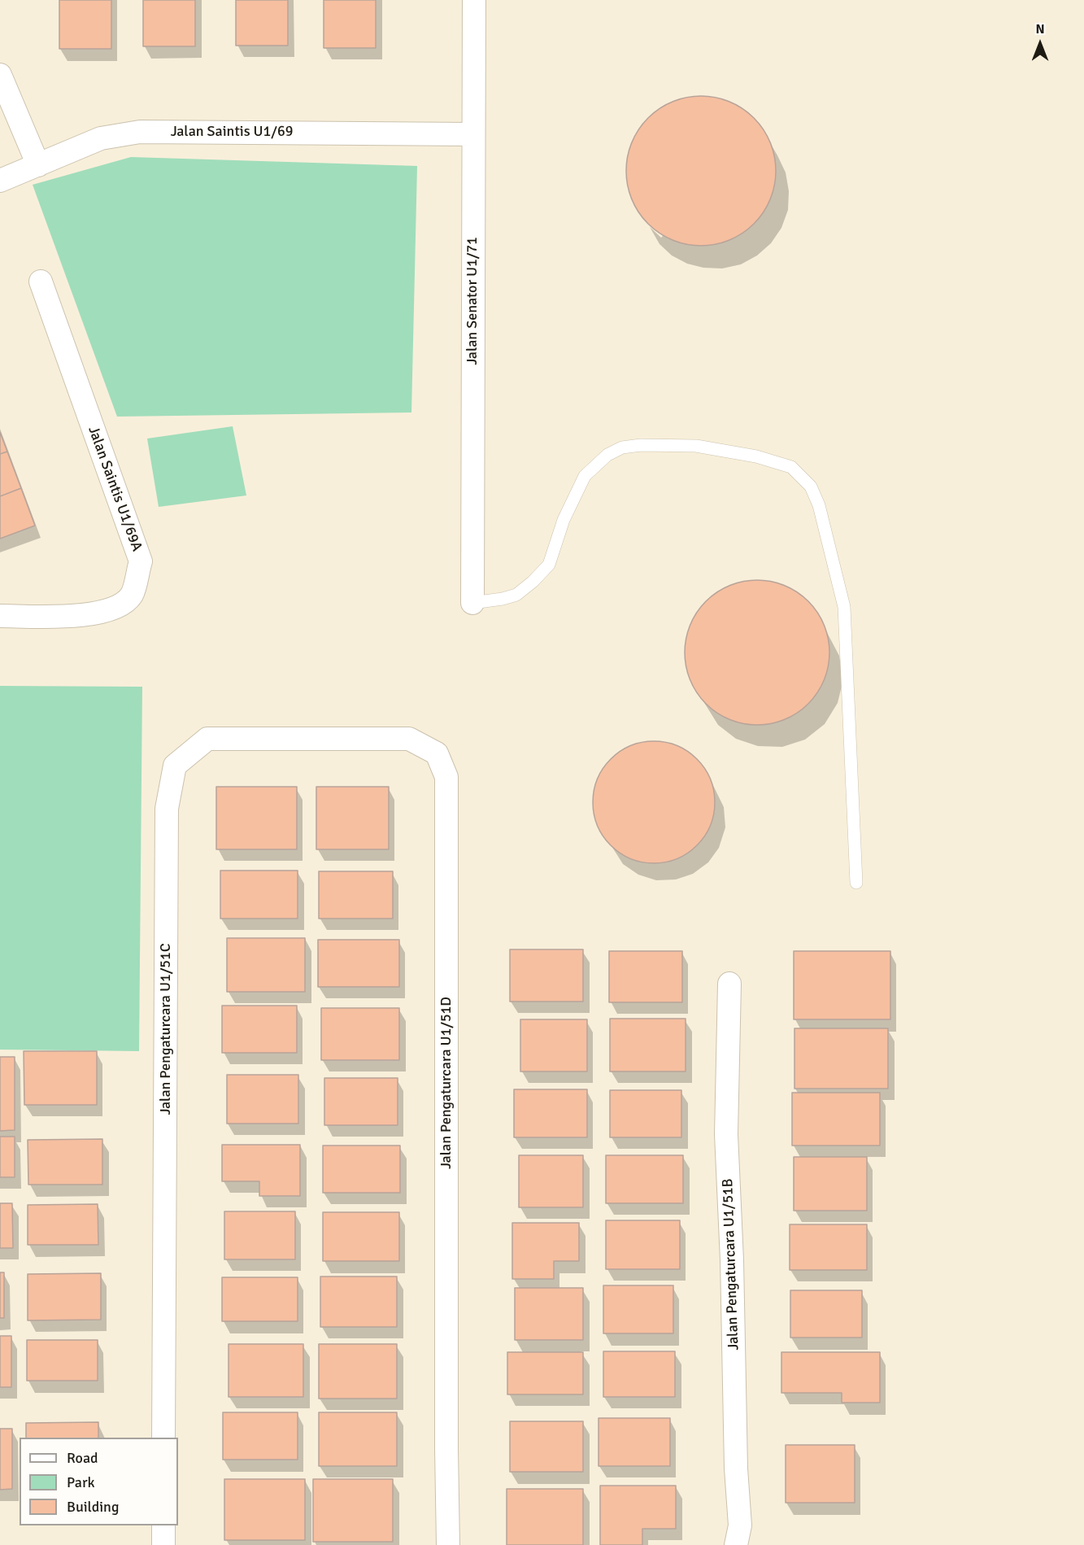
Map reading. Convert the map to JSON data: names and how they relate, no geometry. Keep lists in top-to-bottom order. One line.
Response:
{"streets":{"street":["Jalan Saintis U1/69","Jalan Senator U1/71","Jalan Saintis U1/69A","Jalan Pengaturcara U1/51C","Jalan Pengaturcara U1/51D","Jalan Pengaturcara U1/51B"]},"crossings":[["Jalan Saintis U1/69","Jalan Senator U1/71"],["Jalan Pengaturcara U1/51C","Jalan Pengaturcara U1/51D"]],"legend":["Road","Park","Building"],"north":"top"}
